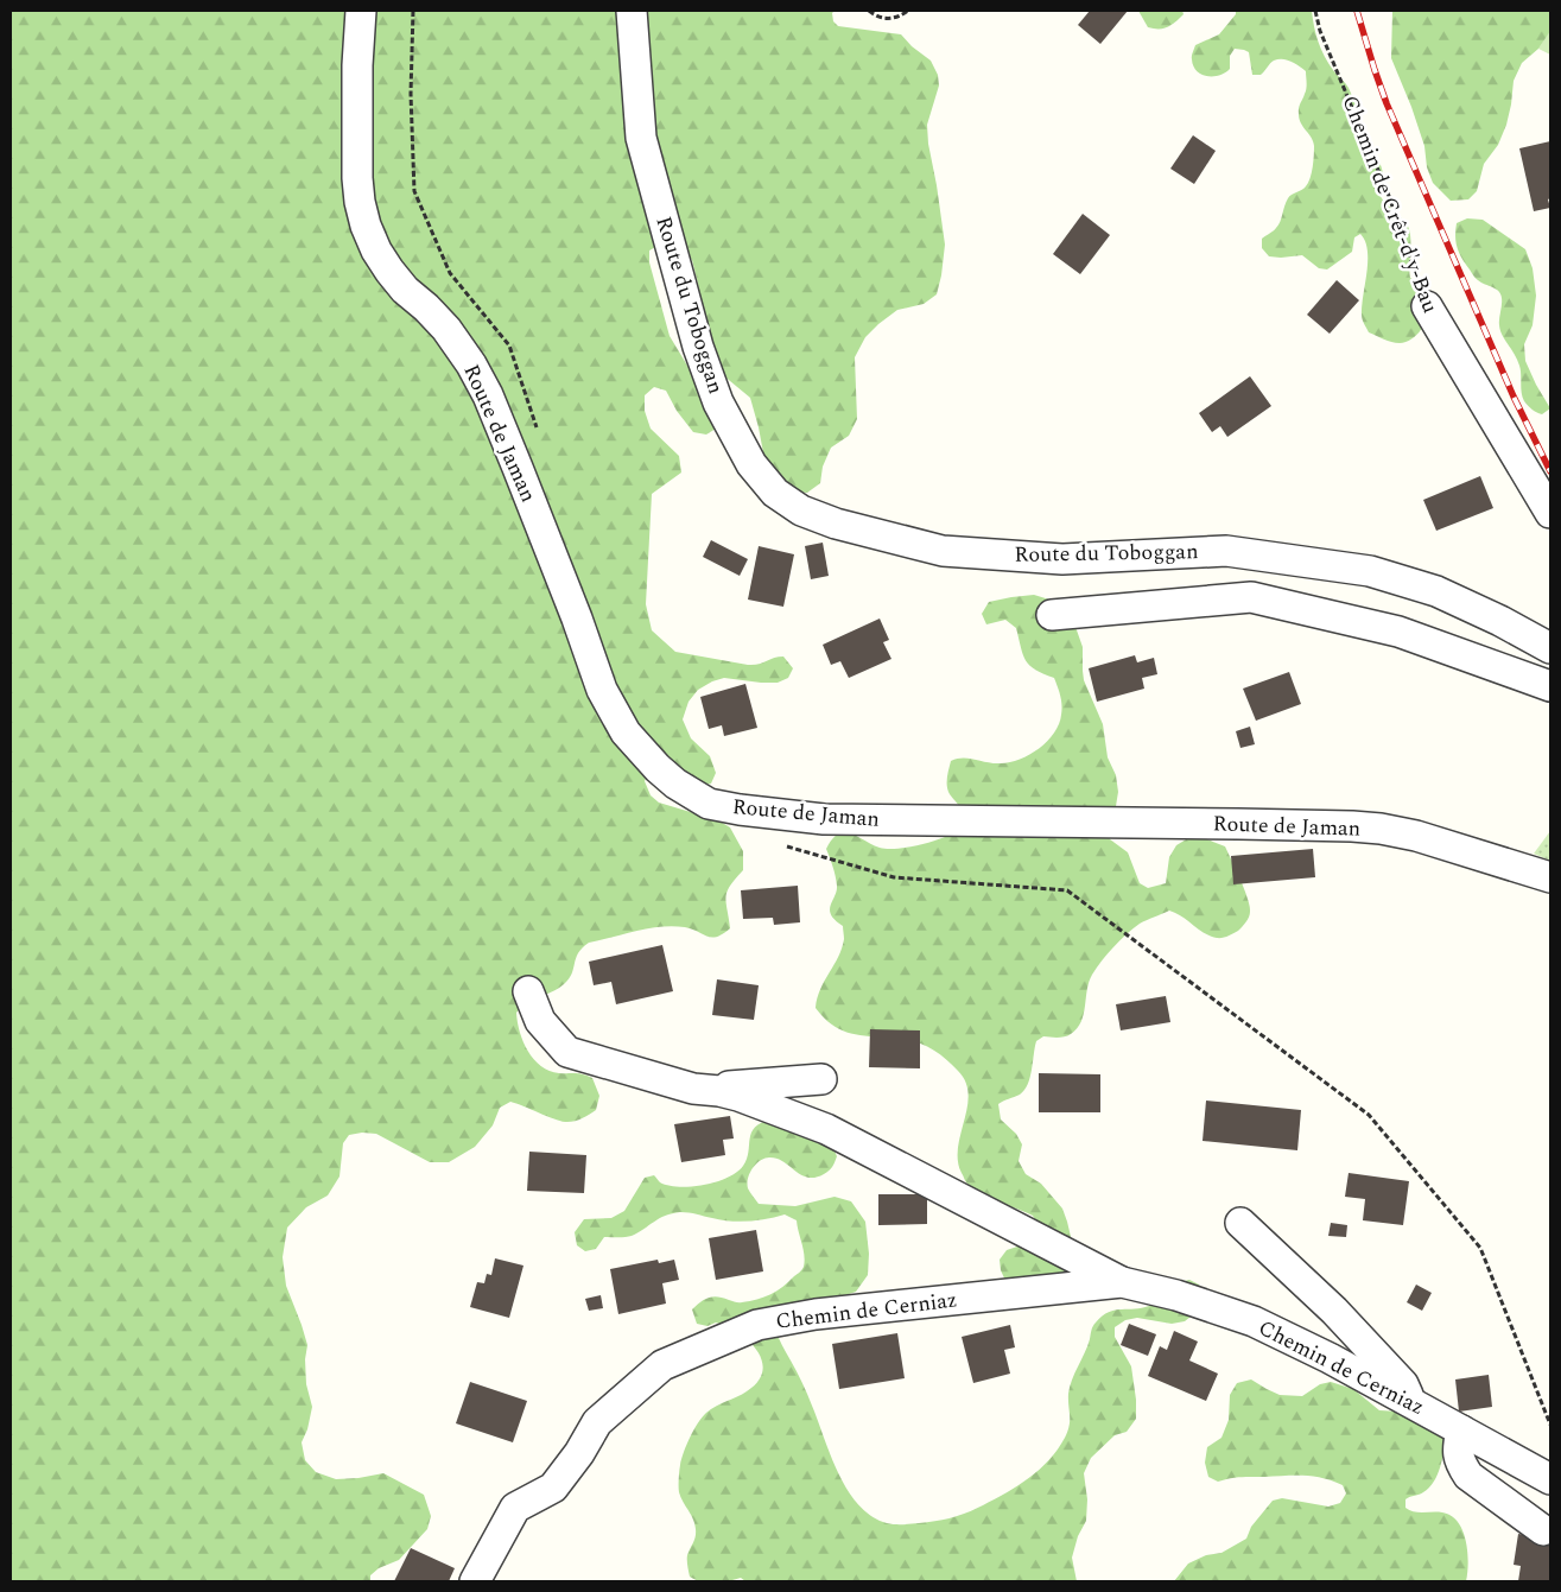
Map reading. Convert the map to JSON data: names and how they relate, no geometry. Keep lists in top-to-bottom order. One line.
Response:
{"streets":{"street":["Chemin de Crêt-d'y-Bau","Route du Toboggan","Route de Jaman","Chemin de Cerniaz"]}}
